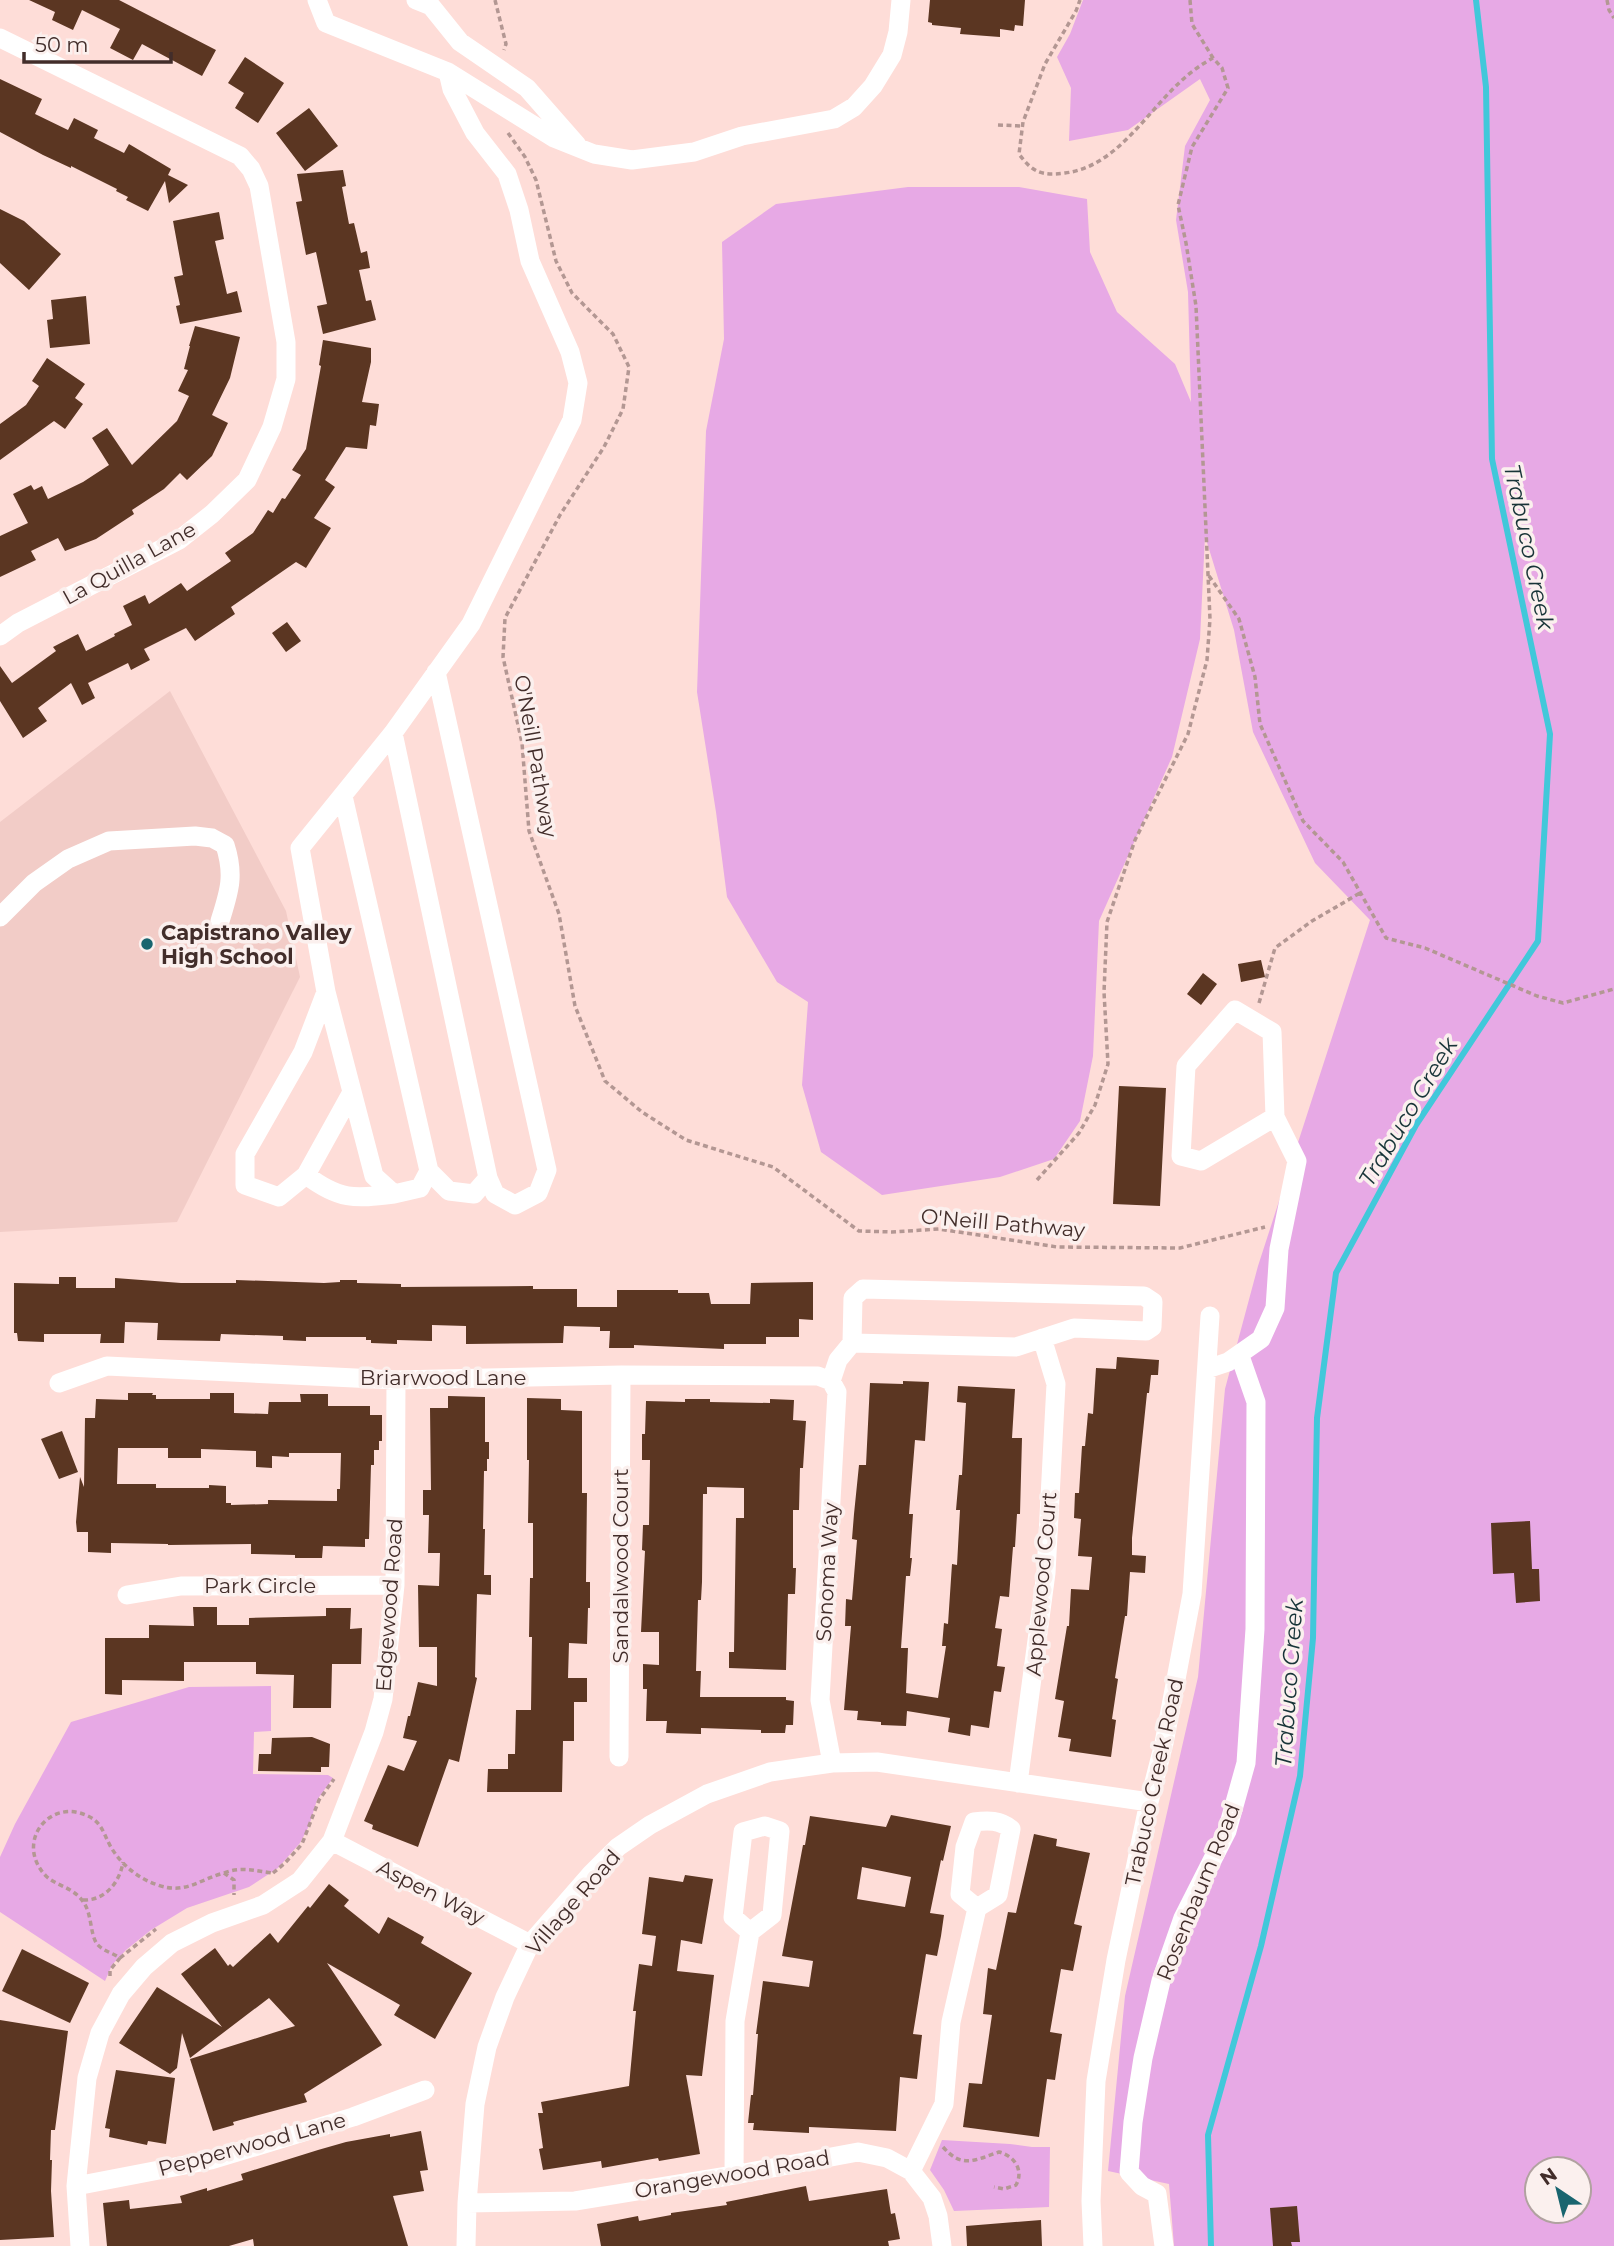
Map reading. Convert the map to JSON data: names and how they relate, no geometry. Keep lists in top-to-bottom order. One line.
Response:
{"streets":{"street":["La Quilla Lane","Briarwood Lane","Sandalwood Court","Sonoma Way","Applewood Court","Park Circle","Edgewood Road","Trabuco Creek Road","Aspen Way","Rosenbaum Road","Village Road","Pepperwood Lane","Orangewood Road"],"path":["O'Neill Pathway"]},"crossings":[["Briarwood Lane","Sandalwood Court"],["Briarwood Lane","Sonoma Way"],["Briarwood Lane","Edgewood Road"],["Sonoma Way","Village Road"],["Applewood Court","Village Road"],["Park Circle","Edgewood Road"],["Edgewood Road","Aspen Way"],["Edgewood Road","Pepperwood Lane"],["Trabuco Creek Road","Village Road"],["Aspen Way","Village Road"],["Village Road","Orangewood Road"]],"water":["Trabuco Creek"],"places":["Capistrano Valley High School"],"scale_bar":"50 m","north":"top left"}
